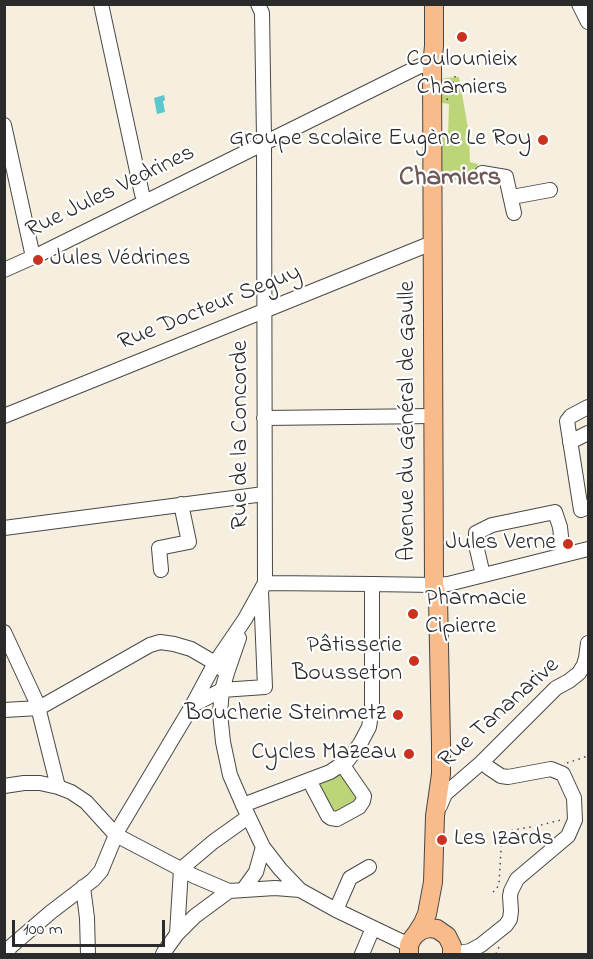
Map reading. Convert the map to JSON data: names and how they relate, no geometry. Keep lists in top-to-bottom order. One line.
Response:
{"streets":{"main road":["Avenue du Général de Gaulle"],"street":["Rue Jules Vedrines","Rue Docteur Seguy","Rue de la Concorde","Rue Tananarive"]},"crossings":[["Rue Jules Vedrines","Avenue du Général de Gaulle"],["Rue Jules Vedrines","Rue de la Concorde"],["Rue Docteur Seguy","Avenue du Général de Gaulle"],["Rue Docteur Seguy","Rue de la Concorde"],["Avenue du Général de Gaulle","Rue Tananarive"]],"districts":["Chamiers"],"places":["Coulounieix Chamiers","Groupe scolaire Eugène Le Roy","Jules Védrines","Jules Verne","Pharmacie Cipierre","Pâtisserie Bousseton","Boucherie Steinmetz","Cycles Mazeau","Les Izards"],"scale_bar":"100 m"}
